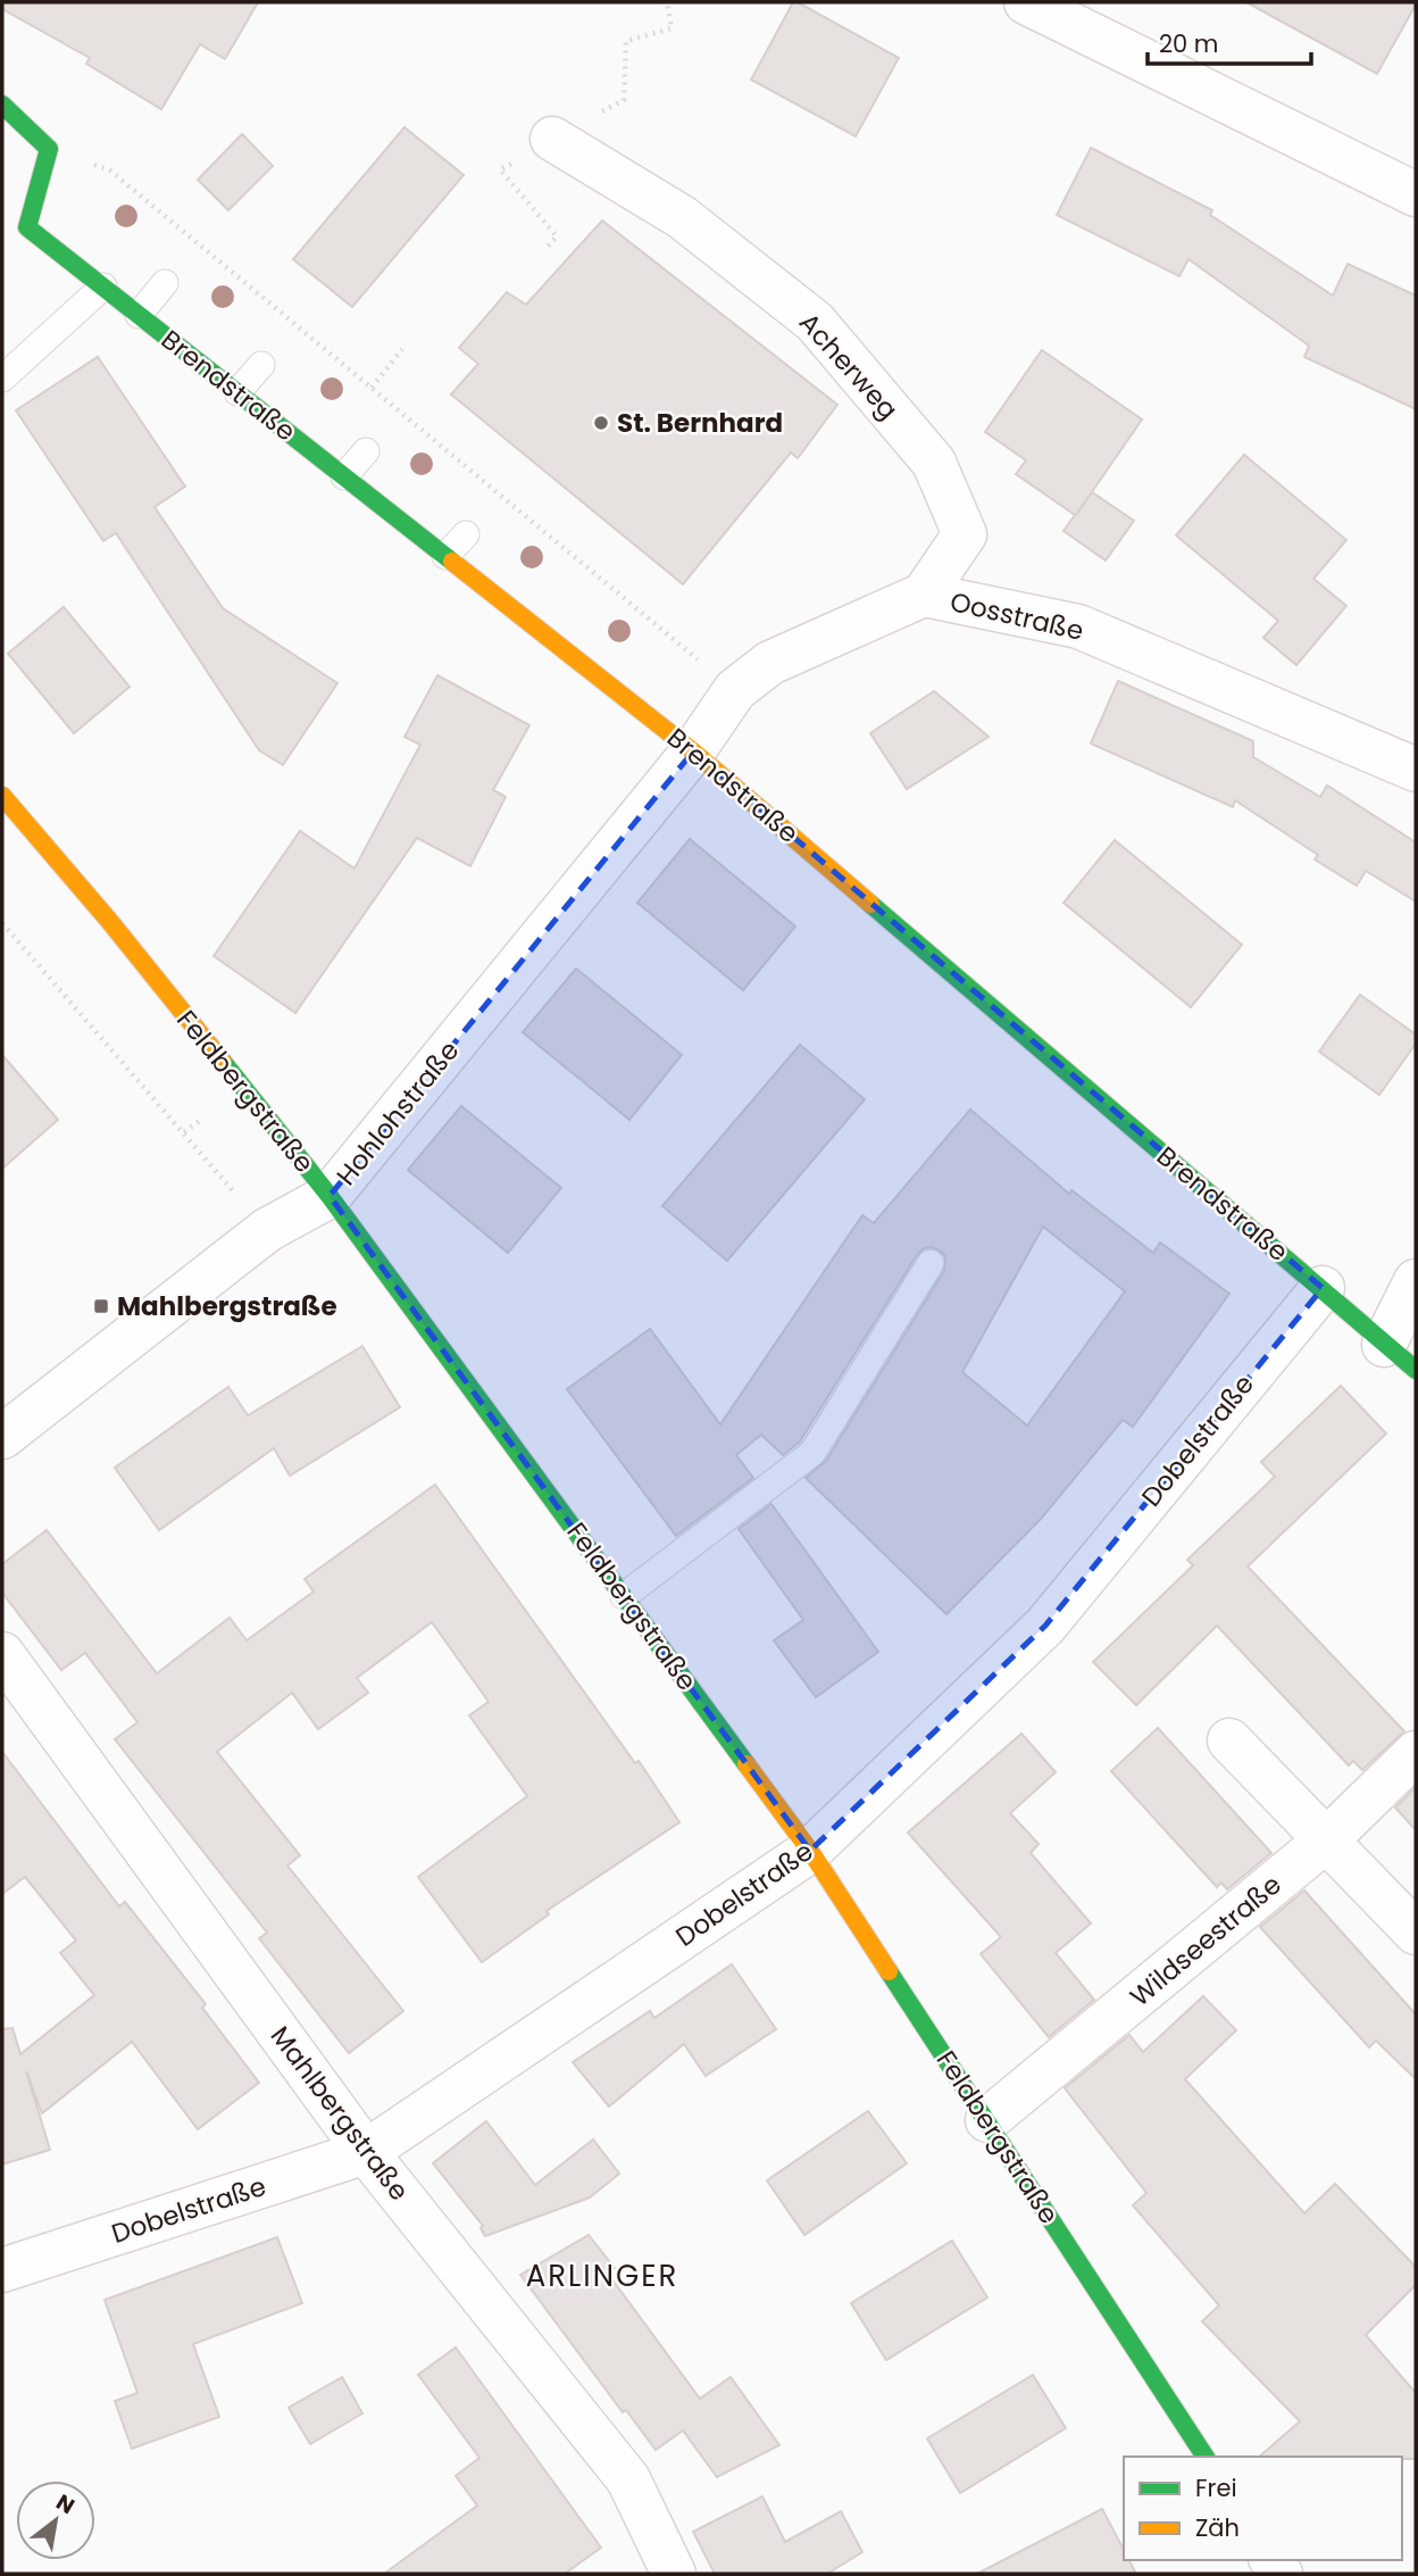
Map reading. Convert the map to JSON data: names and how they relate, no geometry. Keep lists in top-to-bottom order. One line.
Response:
{"streets":{"street":["Acherweg","Brendstraße","Oosstraße","Feldbergstraße","Hohlohstraße","Dobelstraße","Wildseestraße","Mahlbergstraße"]},"crossings":[["Acherweg","Oosstraße"],["Brendstraße","Oosstraße"],["Brendstraße","Hohlohstraße"],["Brendstraße","Dobelstraße"],["Oosstraße","Hohlohstraße"],["Feldbergstraße","Hohlohstraße"],["Feldbergstraße","Dobelstraße"],["Feldbergstraße","Wildseestraße"],["Dobelstraße","Mahlbergstraße"]],"districts":["ARLINGER"],"places":{"other":["St. Bernhard"],"transit":["Mahlbergstraße"]},"legend":["Frei","Zäh"],"scale_bar":"20 m","north":"top right"}
